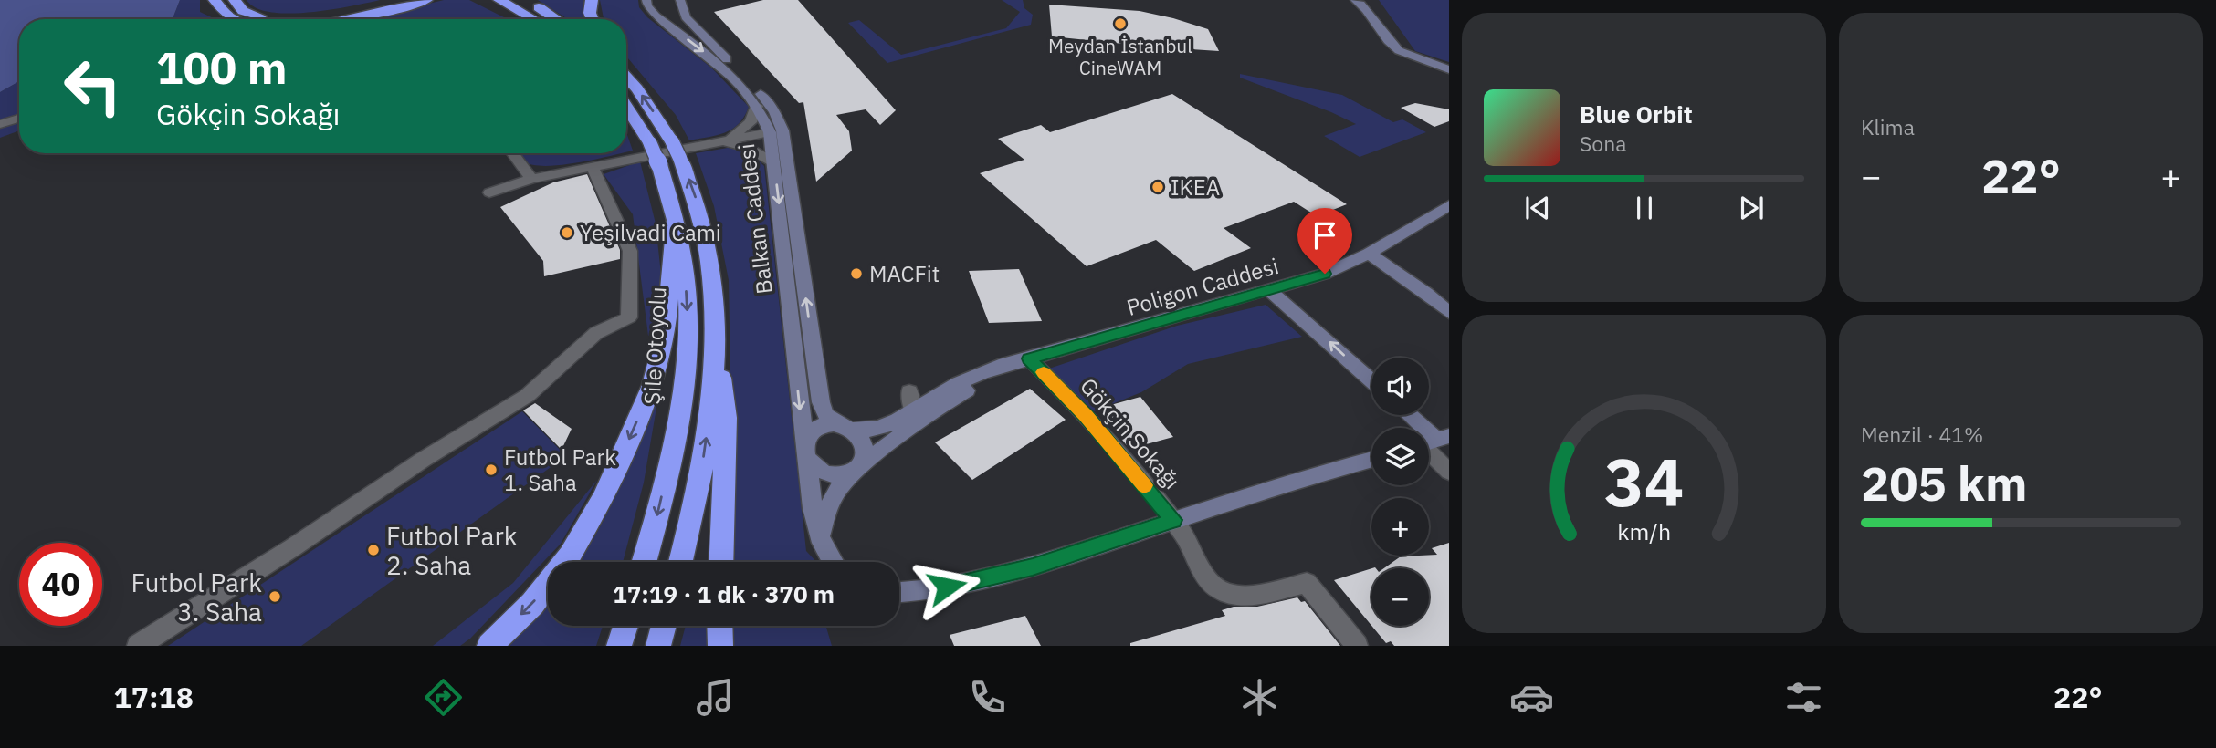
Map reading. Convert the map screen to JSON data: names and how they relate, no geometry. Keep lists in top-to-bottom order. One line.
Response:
{"streets":{"highway":["Şile Otoyolu"],"street":["Balkan Caddesi","Poligon Caddesi","Gökçin Sokağı"]},"crossings":[["Poligon Caddesi","Gökçin Sokağı"]],"places":["Meydan İstanbul CineWAM","IKEA","Yeşilvadi Cami","MACFit","Futbol Park 1. Saha","Futbol Park 2. Saha","Futbol Park 3. Saha"],"page":{"tile":["Klima",["Menzil · 41%","205 km"]],"turn":["100 m","Gökçin Sokağı"],"song":["Blue Orbit","Sona"],"heat":["−","22°","+"],"map_buttons":["+","−"],"limit":"40","trip":"17:19 · 1 dk · 370 m","tabs":["17:18","22°"],"gauge":["34","km/h"]}}
